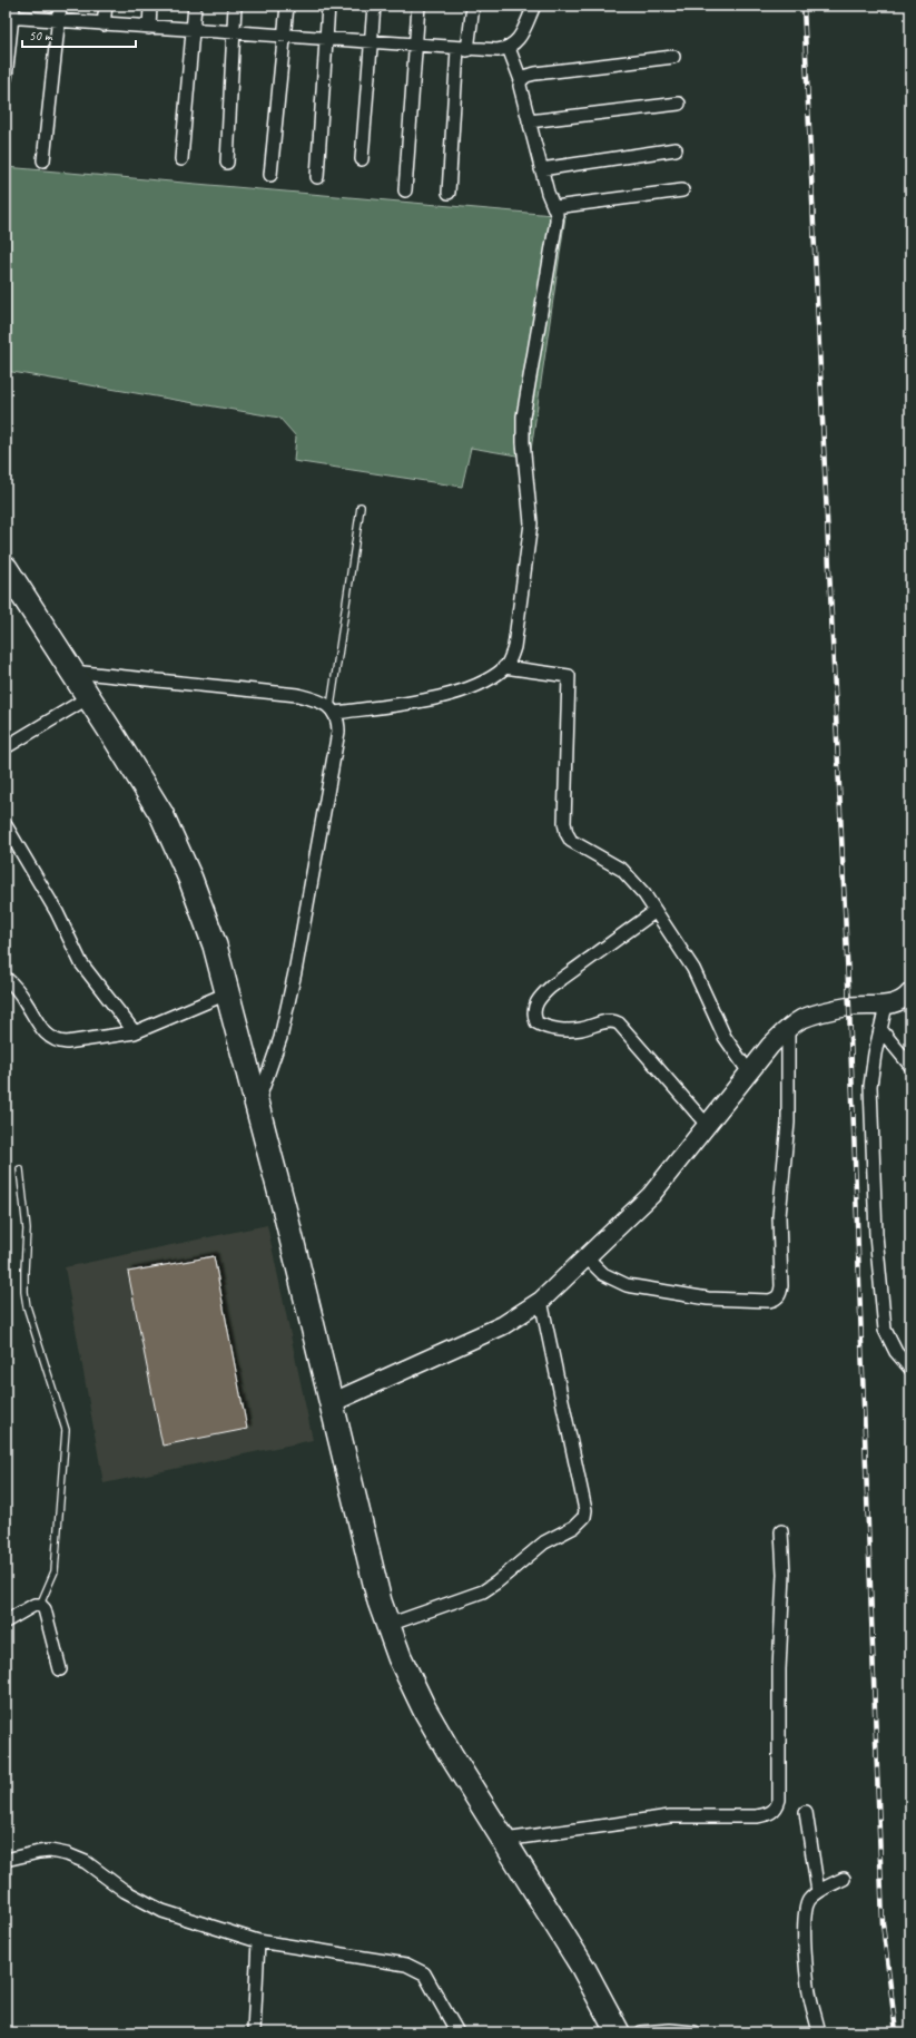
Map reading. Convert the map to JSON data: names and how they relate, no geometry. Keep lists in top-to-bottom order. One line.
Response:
{"scale_bar":"50 m"}
